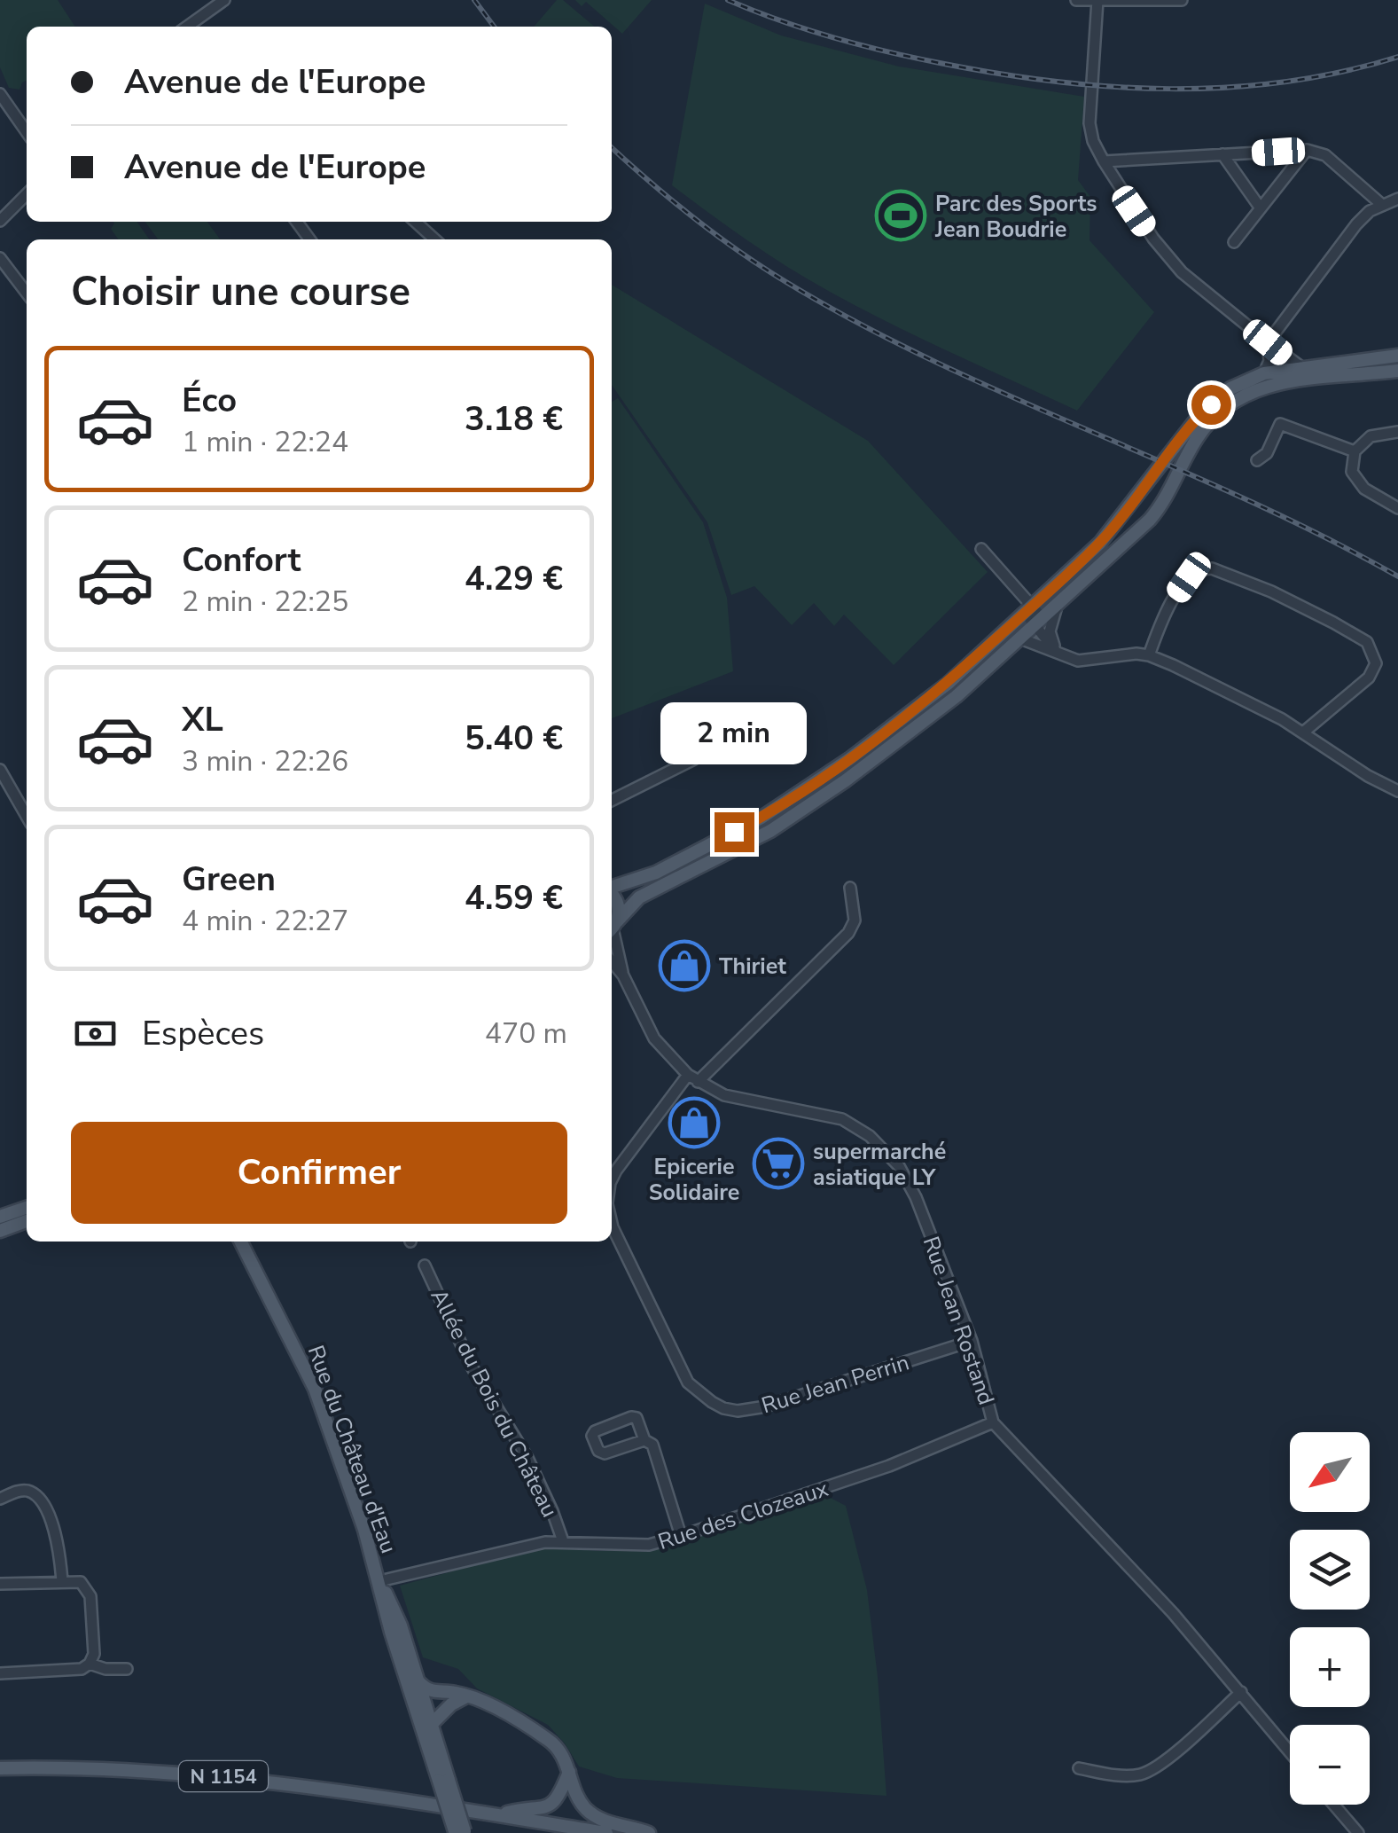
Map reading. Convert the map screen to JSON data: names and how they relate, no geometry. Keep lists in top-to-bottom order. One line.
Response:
{"streets":{"main road":["Rue du Château d'Eau","N 1154"],"street":["Rue Jean Rostand","Rue Jean Perrin","Allée du Bois du Château","Rue des Clozeaux"]},"crossings":[["Rue Jean Rostand","Rue Jean Perrin"],["Rue Jean Rostand","Rue des Clozeaux"],["Allée du Bois du Château","Rue des Clozeaux"],["Rue du Château d'Eau","Rue des Clozeaux"]],"places":{"sports":["Parc des Sports Jean Boudrie"],"shop":["Thiriet","Epicerie Solidaire"],"supermarket":["supermarché asiatique LY"]},"north":"bottom left","page":{"banner":["Avenue de l'Europe","Avenue de l'Europe"],"heading":"Choisir une course","list":[{"name":"Éco","note":"1 min · 22:24","value":"3.18 €"},{"name":"Confort","note":"2 min · 22:25","value":"4.29 €"},{"name":"XL","note":"3 min · 22:26","value":"5.40 €"},{"name":"Green","note":"4 min · 22:27","value":"4.59 €"}],"bubble":"2 min","pay":["Espèces","470 m"],"buttons":"Confirmer","map_buttons":["+","−"]}}
